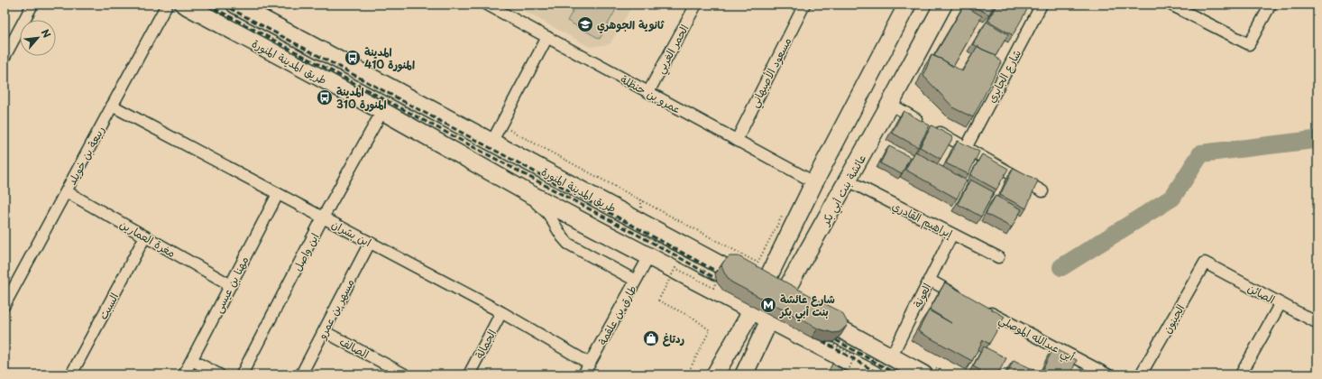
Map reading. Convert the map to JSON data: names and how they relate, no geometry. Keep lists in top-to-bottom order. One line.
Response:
{"streets":{"main road":["طريق المدينة المنورة","عائشة بنت أبي بكر"],"street":["الحمر الغربي","مسعود الأصبهاني","شارع الجابري","عمرو بن حنظلة","ربيعة بن خويلد","إبراهيم القادري","ابن بشران","مغرة العمارين","ابن واصل","مهنا بن عيسى","الصائن","العونة","السبت","مسهر بن عمرو","طارق بن علقمة","الجينون","أبي عبدالله الموصلي","الجمالة","الصالف"]},"crossings":[["الحمر الغربي","عمرو بن حنظلة"],["طريق المدينة المنورة","عائشة بنت أبي بكر"],["طريق المدينة المنورة","ابن واصل"],["طريق المدينة المنورة","طارق بن علقمة"],["مسعود الأصبهاني","عمرو بن حنظلة"],["ربيعة بن خويلد","ابن بشران"],["ربيعة بن خويلد","مغرة العمارين"],["عائشة بنت أبي بكر","إبراهيم القادري"],["إبراهيم القادري","العونة"],["ابن بشران","ابن واصل"],["ابن بشران","مهنا بن عيسى"],["ابن بشران","مسهر بن عمرو"],["ابن بشران","طارق بن علقمة"],["ابن بشران","الجمالة"],["مغرة العمارين","مهنا بن عيسى"],["مغرة العمارين","السبت"],["الصائن","الجينون"],["مسهر بن عمرو","الصالف"]],"places":{"school or university":["ثانوية الجوهري"],"bus stop":["المدينة المنورة 410","المدينة المنورة 310"],"metro station":["شارع عائشة بنت أبي بكر"],"shop":["ردتاغ"]},"north":"top right"}
